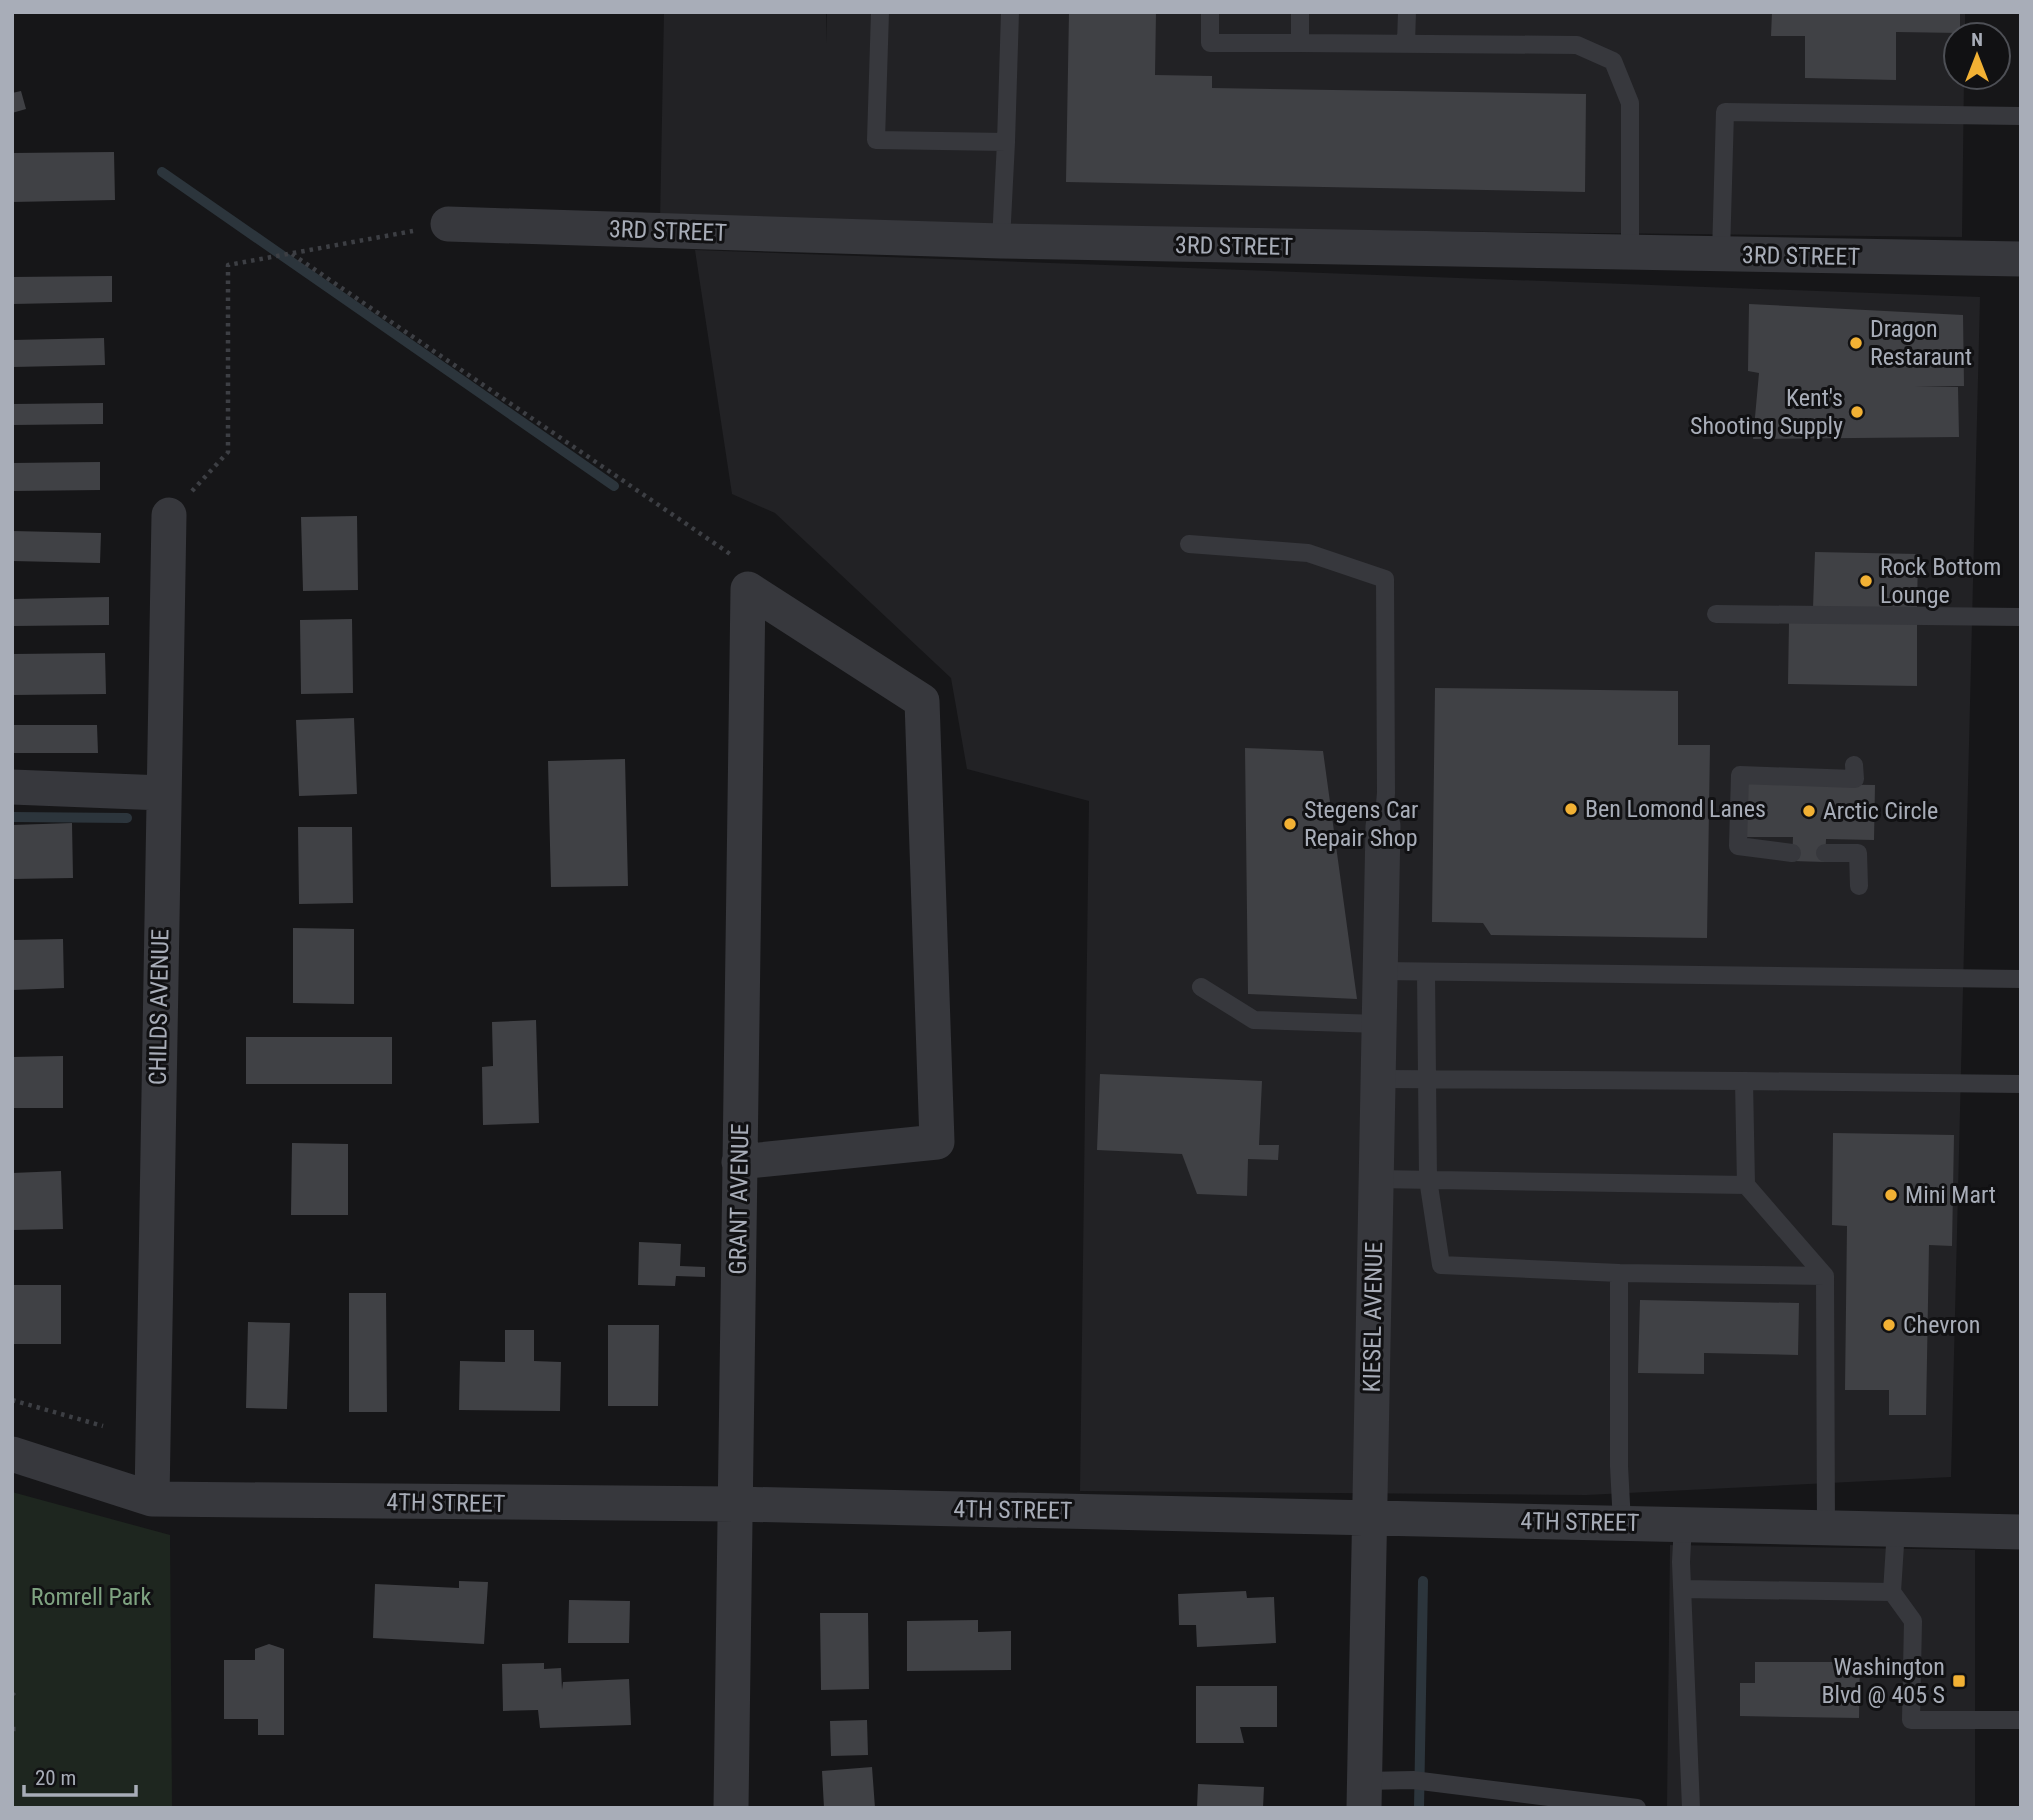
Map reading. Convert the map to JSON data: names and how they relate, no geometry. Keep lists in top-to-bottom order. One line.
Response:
{"streets":{"street":["3RD STREET","CHILDS AVENUE","GRANT AVENUE","KIESEL AVENUE","4TH STREET"]},"crossings":[["CHILDS AVENUE","4TH STREET"],["GRANT AVENUE","4TH STREET"],["KIESEL AVENUE","4TH STREET"]],"parks":["Romrell Park"],"places":{"other":["Dragon Restaraunt","Kent's Shooting Supply","Rock Bottom Lounge","Ben Lomond Lanes","Arctic Circle","Stegens Car Repair Shop","Mini Mart","Chevron"],"transit":["Washington Blvd @ 405 S"]},"scale_bar":"20 m","north":"top"}
